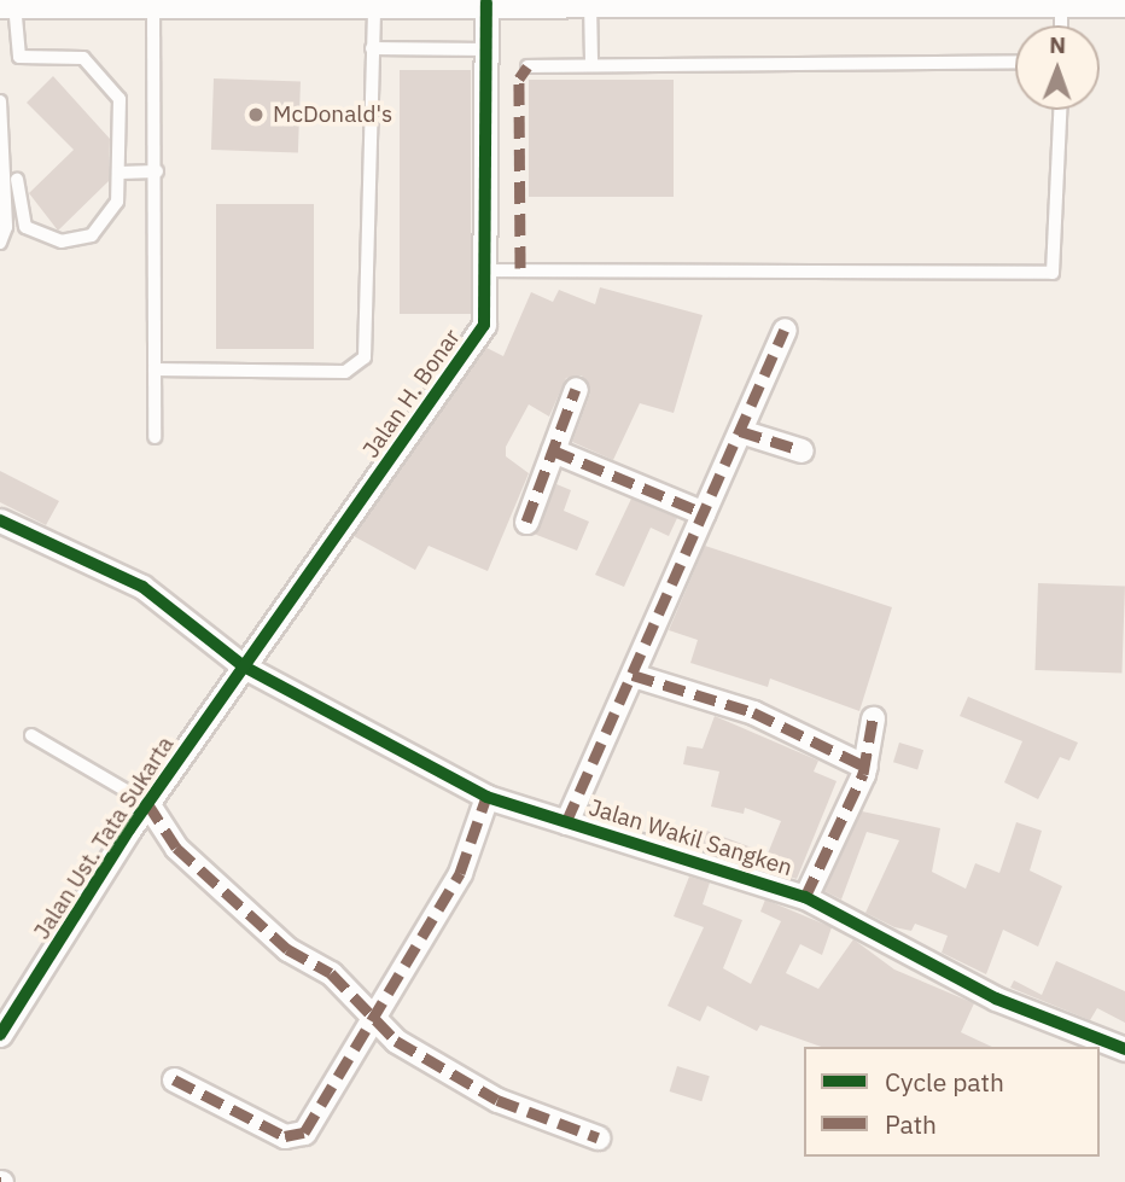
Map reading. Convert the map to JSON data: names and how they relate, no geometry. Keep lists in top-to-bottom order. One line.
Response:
{"streets":{"street":["Jalan H. Bonar","Jalan Ust. Tata Sukarta","Jalan Wakil Sangken"]},"crossings":[["Jalan H. Bonar","Jalan Ust. Tata Sukarta"],["Jalan H. Bonar","Jalan Wakil Sangken"],["Jalan Ust. Tata Sukarta","Jalan Wakil Sangken"]],"places":["McDonald's"],"legend":["Cycle path","Path"],"north":"top"}
